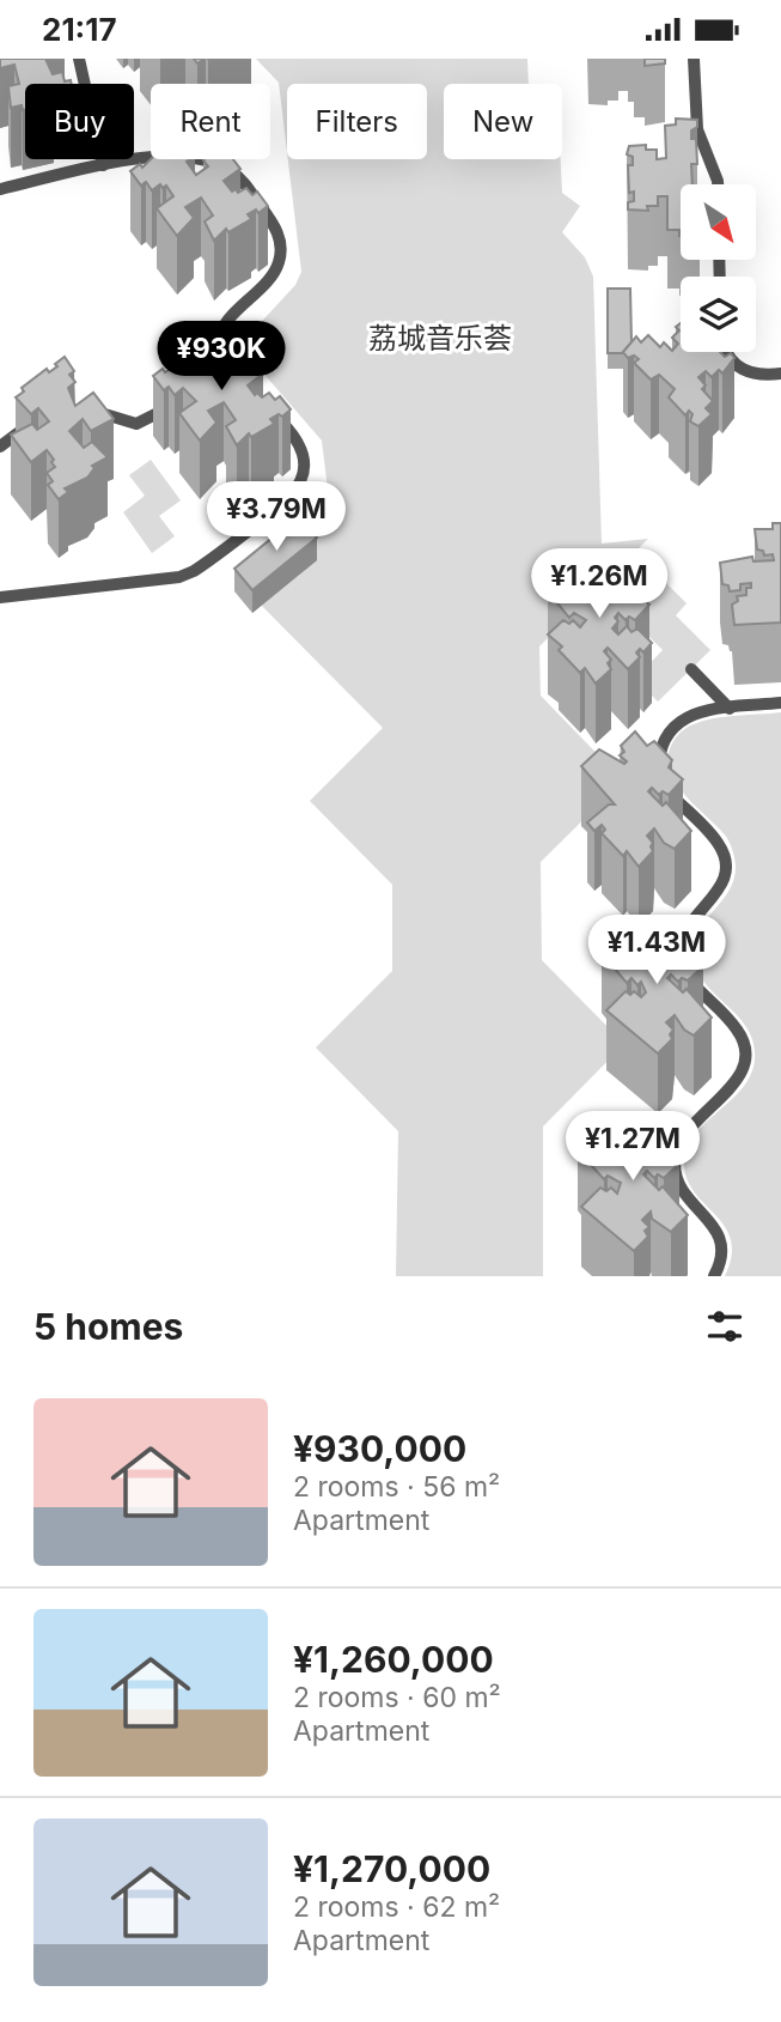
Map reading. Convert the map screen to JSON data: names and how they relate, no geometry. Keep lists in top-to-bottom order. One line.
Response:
{"parks":["荔城音乐荟"],"north":"bottom right","page":{"status":"21:17","chip":["Buy","Rent","Filters","New"],"price":["¥930K","¥3.79M","¥1.26M","¥1.43M","¥1.27M"],"heading":"5 homes","list":[{"name":"¥930,000","note":"2 rooms · 56 m² · Apartment"},{"name":"¥1,260,000","note":"2 rooms · 60 m² · Apartment"},{"name":"¥1,270,000","note":"2 rooms · 62 m² · Apartment"}]}}
